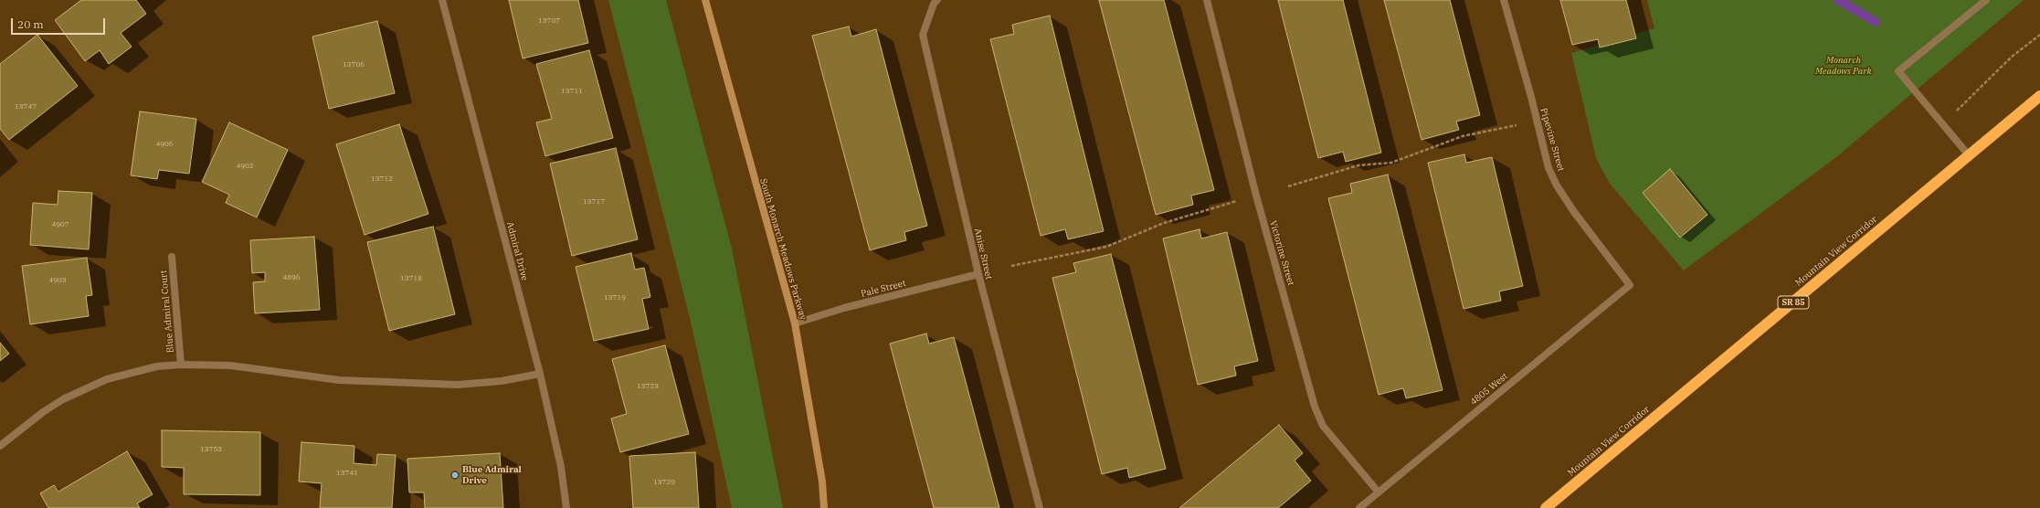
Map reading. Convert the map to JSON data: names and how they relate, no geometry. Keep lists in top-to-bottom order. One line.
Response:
{"streets":{"highway":["Mountain View Corridor","SR 85"],"street":["Pipevine Street","South Monarch Meadows Parkway","Admiral Drive","Victorine Street","Anise Street","Pale Street","Blue Admiral Court","4805 West"]},"crossings":[["Pipevine Street","4805 West"],["South Monarch Meadows Parkway","Pale Street"],["Victorine Street","4805 West"],["Anise Street","Pale Street"]],"parks":["Monarch Meadows Park"],"places":["Blue Admiral Drive"],"house_numbers":["13707","13706","13711","13747","4906","4902","13712","13717","4907","4896","13718","4903","13719","13723","13753","13741","13729"],"scale_bar":"20 m"}
